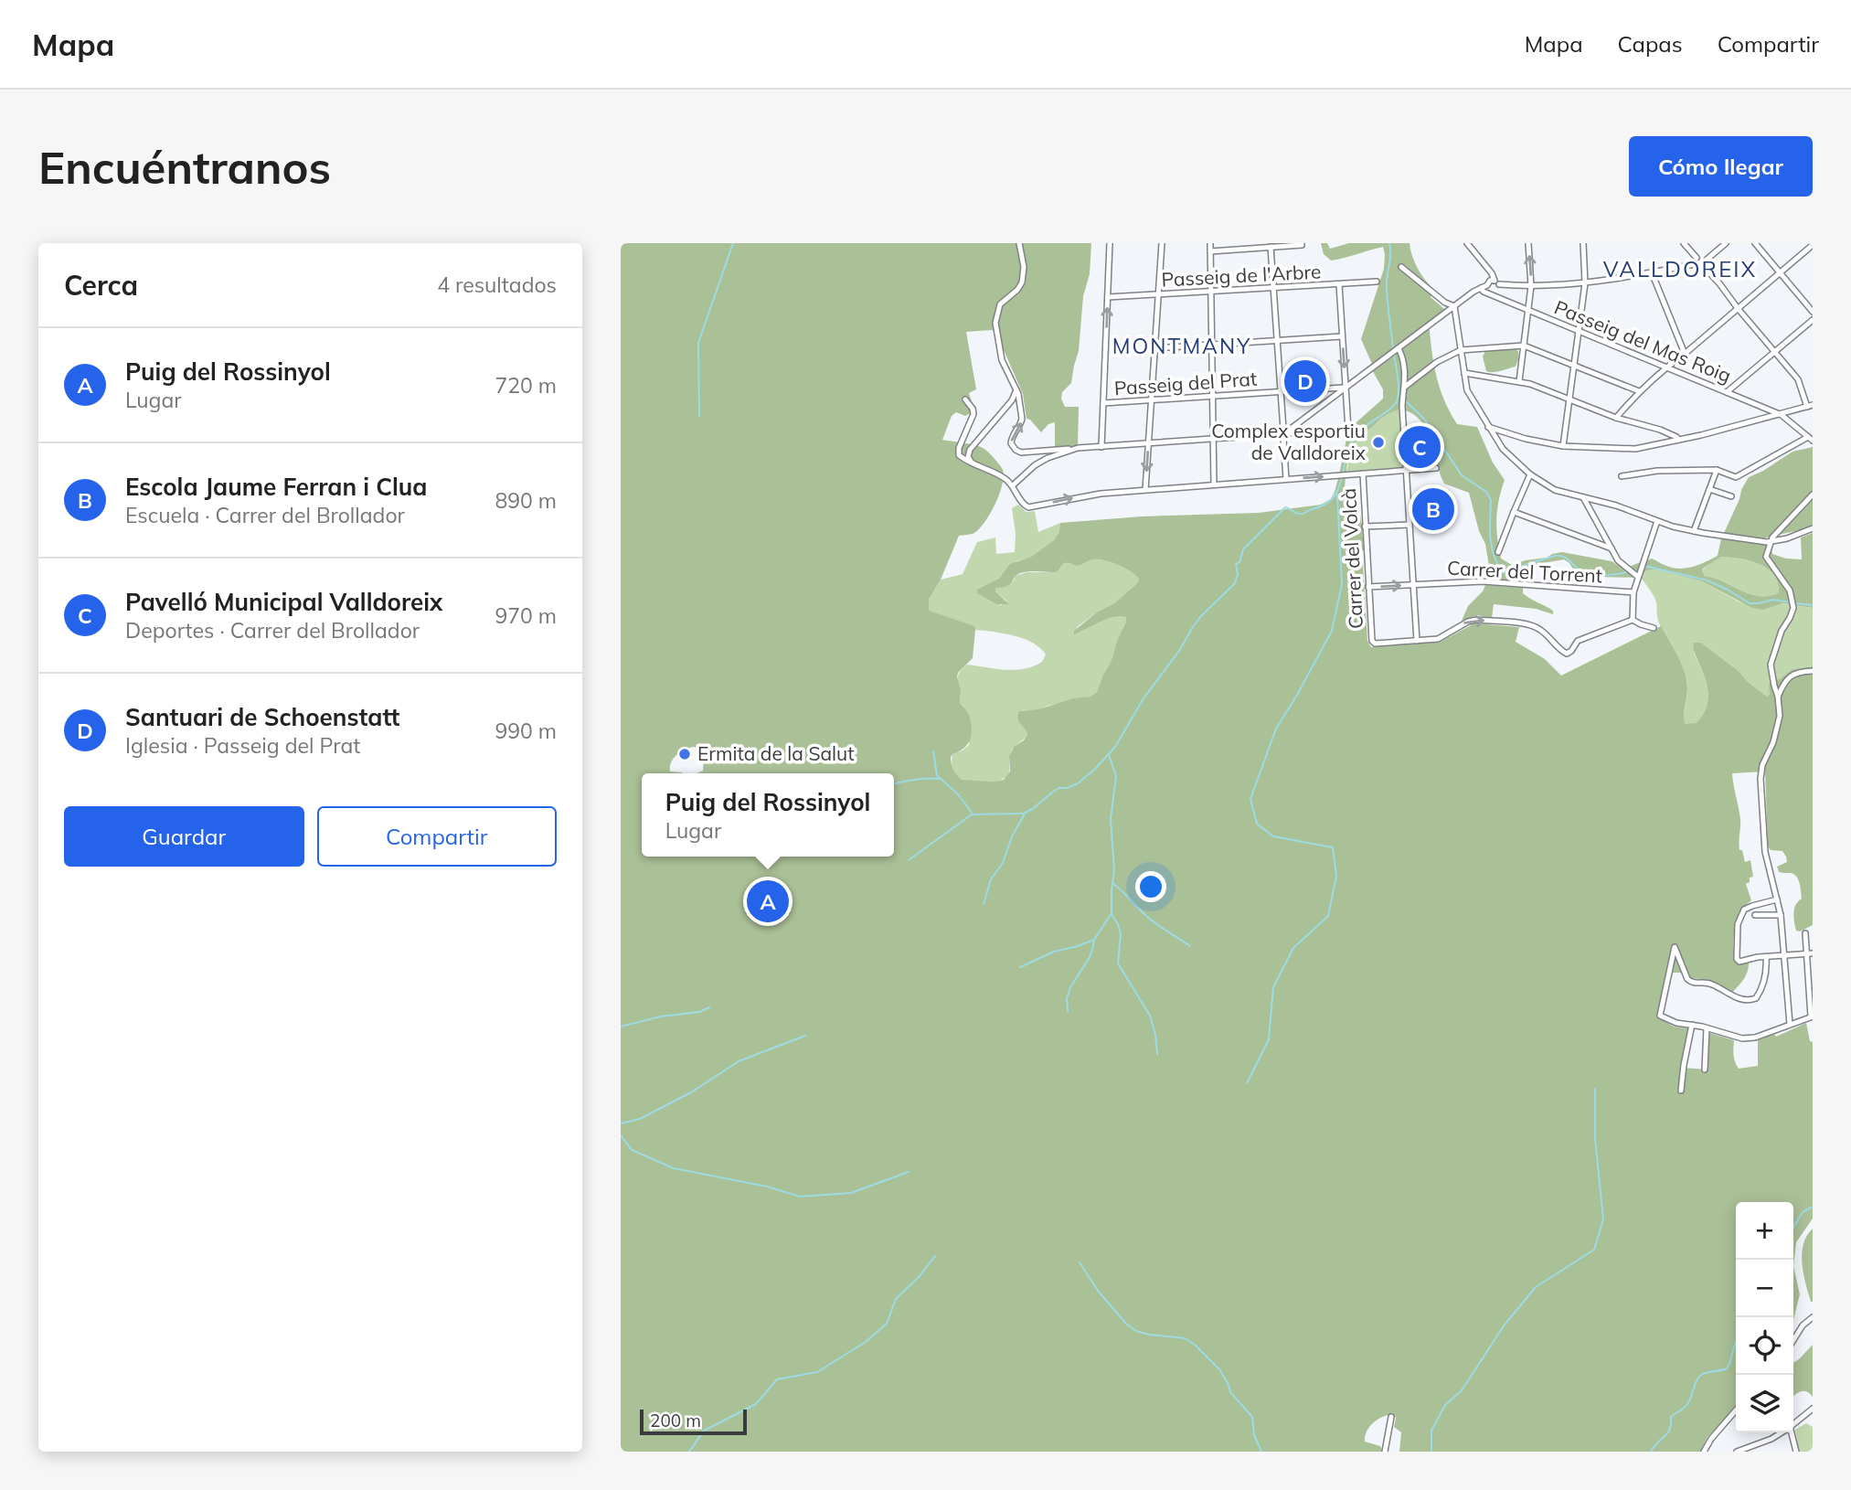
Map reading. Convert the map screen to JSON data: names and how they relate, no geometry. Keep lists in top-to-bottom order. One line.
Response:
{"streets":{"street":["Passeig de l'Arbre","Passeig del Mas Roig","Passeig del Prat","Carrer del Volcà","Carrer del Torrent"]},"crossings":[["Carrer del Volcà","Carrer del Torrent"]],"districts":["VALLDOREIX","MONTMANY"],"places":["Complex esportiu de Valldoreix","Ermita de la Salut"],"scale_bar":"200 m","page":{"header":"Mapa","nav":["Mapa","Capas","Compartir"],"buttons":["Cómo llegar",["Guardar","Compartir"]],"title":"Encuéntranos","heading":["Cerca","4 resultados"],"list":[{"mark":"A","name":"Puig del Rossinyol","note":"Lugar","value":"720 m"},{"mark":"B","name":"Escola Jaume Ferran i Clua","note":"Escuela · Carrer del Brollador","value":"890 m"},{"mark":"C","name":"Pavelló Municipal Valldoreix","note":"Deportes · Carrer del Brollador","value":"970 m"},{"mark":"D","name":"Santuari de Schoenstatt","note":"Iglesia · Passeig del Prat","value":"990 m"}],"pins":["D","C","B","A"],"popup":["Puig del Rossinyol","Lugar"],"map_buttons":["+","−"],"scale":"200 m"}}
